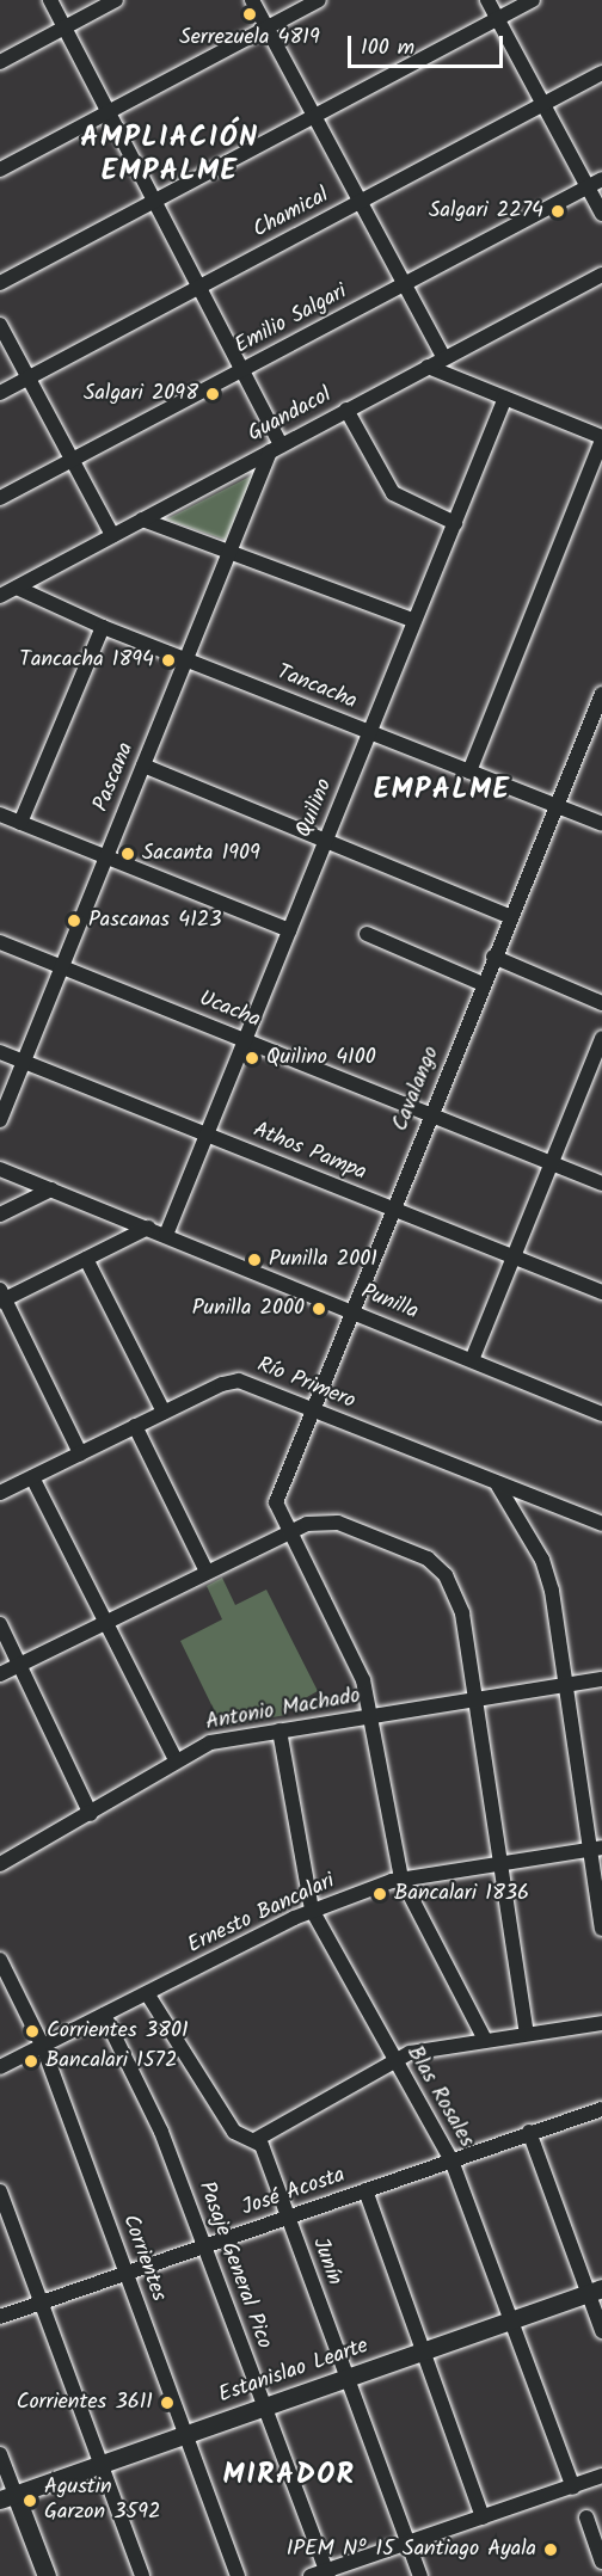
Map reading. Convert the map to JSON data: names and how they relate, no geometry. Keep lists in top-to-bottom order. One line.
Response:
{"streets":{"main road":["Estanislao Learte"],"street":["Chamical","Emilio Salgari","Guandacol","Tancacha","Pascana","Quilino","Ucacha","Cavalango","Athos Pampa","Punilla","Río Primero","Antonio Machado","Ernesto Bancalari","Blas Rosales","José Acosta","Corrientes","Junín","Pasaje General Pico"]},"crossings":[["Guandacol","Tancacha"],["Guandacol","Pascana"],["Tancacha","Pascana"],["Tancacha","Quilino"],["Tancacha","Cavalango"],["Pascana","Ucacha"],["Pascana","Athos Pampa"],["Quilino","Ucacha"],["Quilino","Athos Pampa"],["Quilino","Punilla"],["Ucacha","Cavalango"],["Cavalango","Athos Pampa"],["Cavalango","Punilla"],["Cavalango","Río Primero"],["Antonio Machado","Blas Rosales"],["Ernesto Bancalari","Blas Rosales"],["Ernesto Bancalari","Corrientes"],["Ernesto Bancalari","Pasaje General Pico"],["Blas Rosales","José Acosta"],["Blas Rosales","Estanislao Learte"],["José Acosta","Corrientes"],["José Acosta","Junín"],["José Acosta","Pasaje General Pico"],["Corrientes","Estanislao Learte"],["Junín","Estanislao Learte"],["Pasaje General Pico","Estanislao Learte"]],"districts":["AMPLIACIÓN EMPALME","EMPALME","MIRADOR"],"places":["Serrezuela 4819","Salgari 2274","Salgari 2098","Tancacha 1894","Sacanta 1909","Pascanas 4123","Quilino 4100","Punilla 2001","Punilla 2000","Bancalari 1836","Corrientes 3801","Bancalari 1572","Corrientes 3611","Agustin Garzon 3592","IPEM Nº 15 Santiago Ayala"],"scale_bar":"100 m"}
